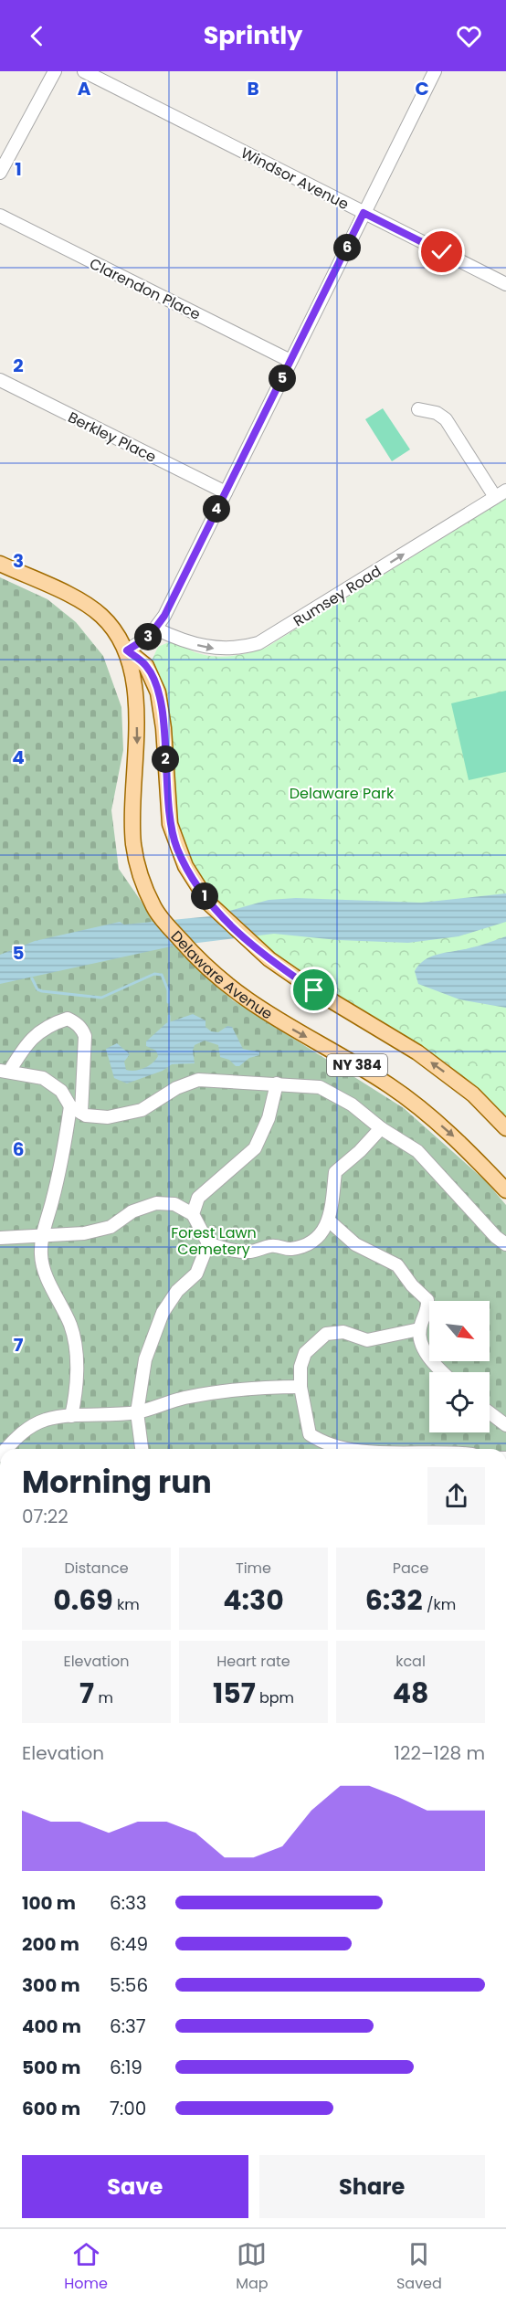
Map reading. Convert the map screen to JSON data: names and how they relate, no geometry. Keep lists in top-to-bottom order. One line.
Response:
{"streets":{"main road":["Delaware Avenue","NY 384"],"street":["Windsor Avenue","Clarendon Place","Berkley Place","Rumsey Road"]},"one_way":["Rumsey Road"],"parks":["Delaware Park","Forest Lawn Cemetery"],"north":"bottom right","page":{"header":"Sprintly","pins":["6","5","4","3","2","1"],"heading":["Morning run","07:22"],"stats":[["Distance","0.69 km"],["Time","4:30"],["Pace","6:32 /km"],["Elevation","7 m"],["Heart rate","157 bpm"],["kcal","48"]],"chart":["Elevation","122–128 m"],"list":[{"name":"100 m","note":"6:33"},{"name":"200 m","note":"6:49"},{"name":"300 m","note":"5:56"},{"name":"400 m","note":"6:37"},{"name":"500 m","note":"6:19"},{"name":"600 m","note":"7:00"}],"buttons":["Save","Share"],"tabs":["Home","Map","Saved"]},"grid":{"columns":["A","B","C"],"rows":["1","2","3","4","5","6","7"]}}
